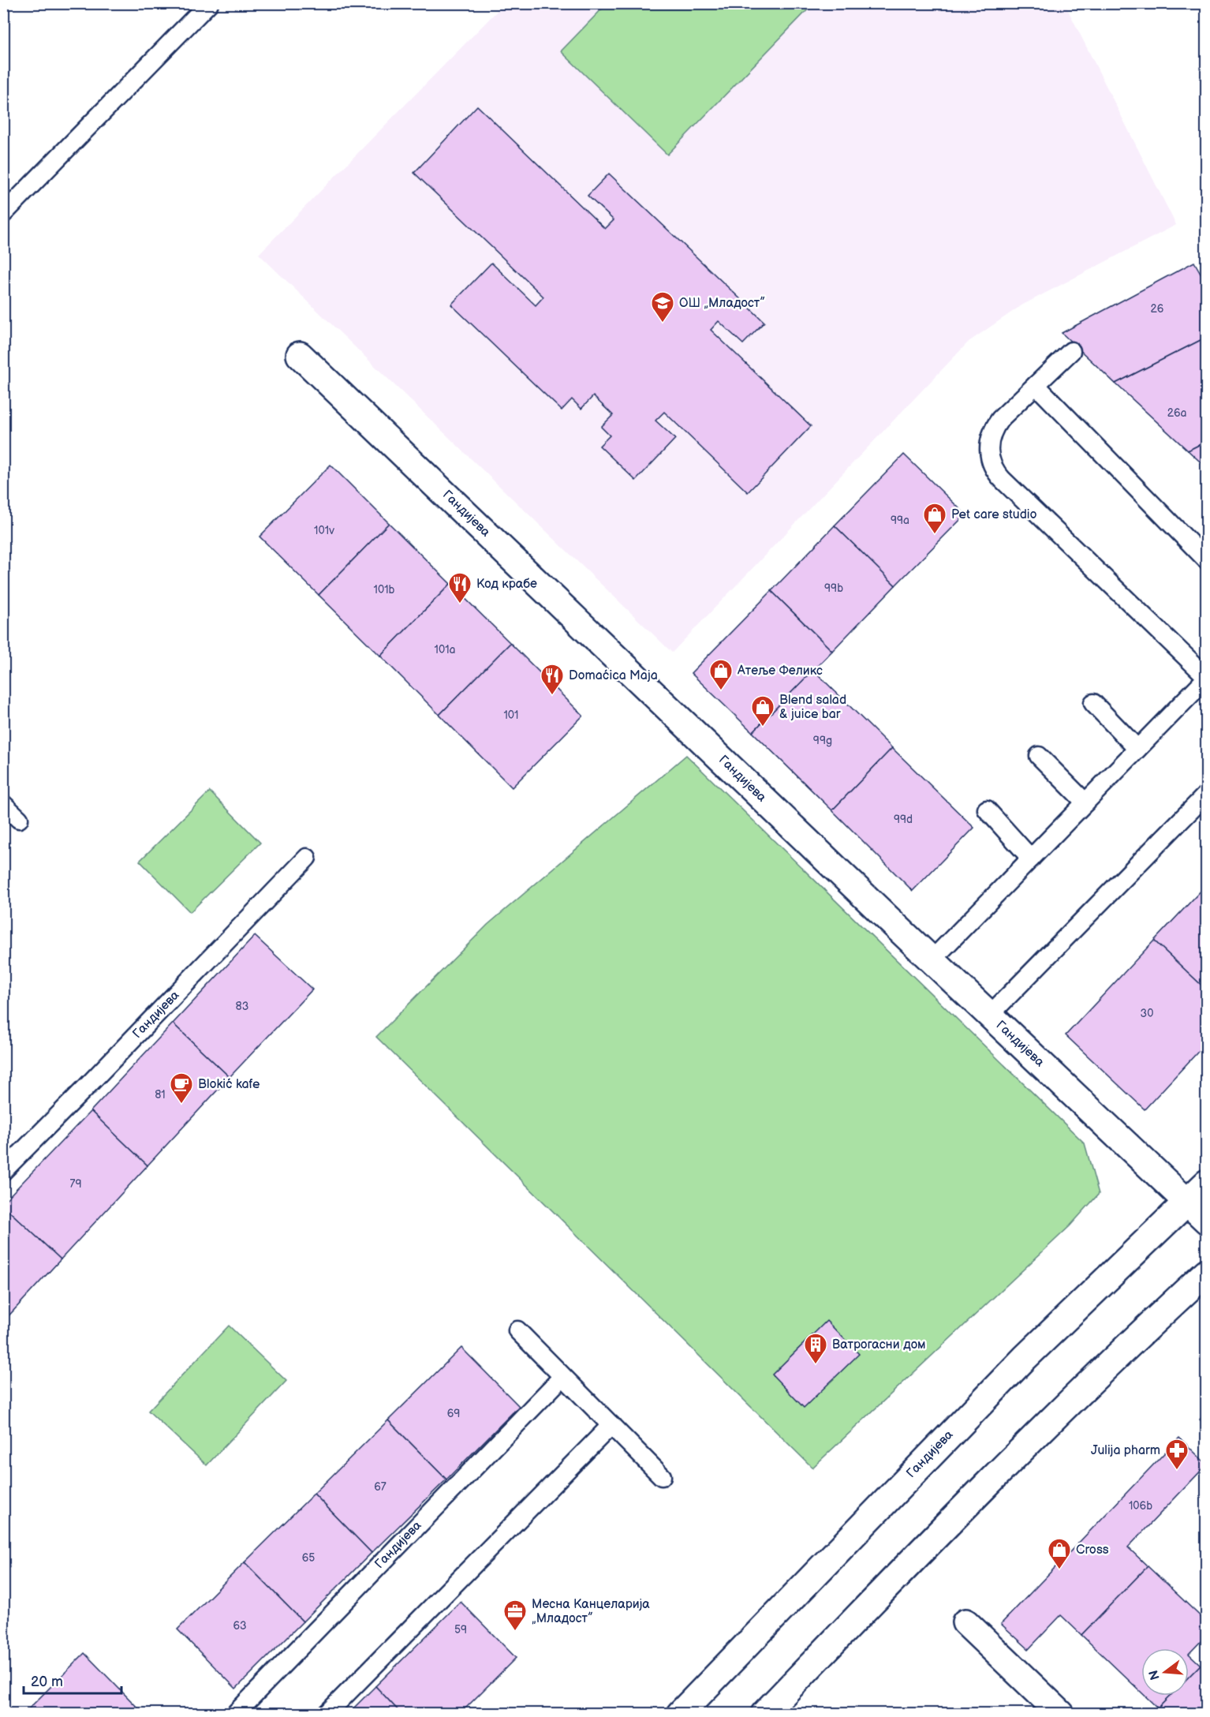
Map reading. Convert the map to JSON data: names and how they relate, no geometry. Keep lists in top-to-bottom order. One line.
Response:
{"streets":{"street":["Гандијева"]},"places":{"school or university":["ОШ „Младост”"],"shop":["Pet care studio","Атеље Феликс","Blend salad & juice bar","Cross"],"restaurant":["Код крабе","Domaćica Maja"],"cafe":["Blokić kafe"],"building":["Ватрогасни дом"],"pharmacy":["Julija pharm"],"office":["Месна Канцеларија „Младост”"]},"house_numbers":["26","26a","99a","101v","99b","101b","101a","101","99g","99d","83","30","81","79","69","67","106b","65","63","59"],"scale_bar":"20 m","north":"left"}
